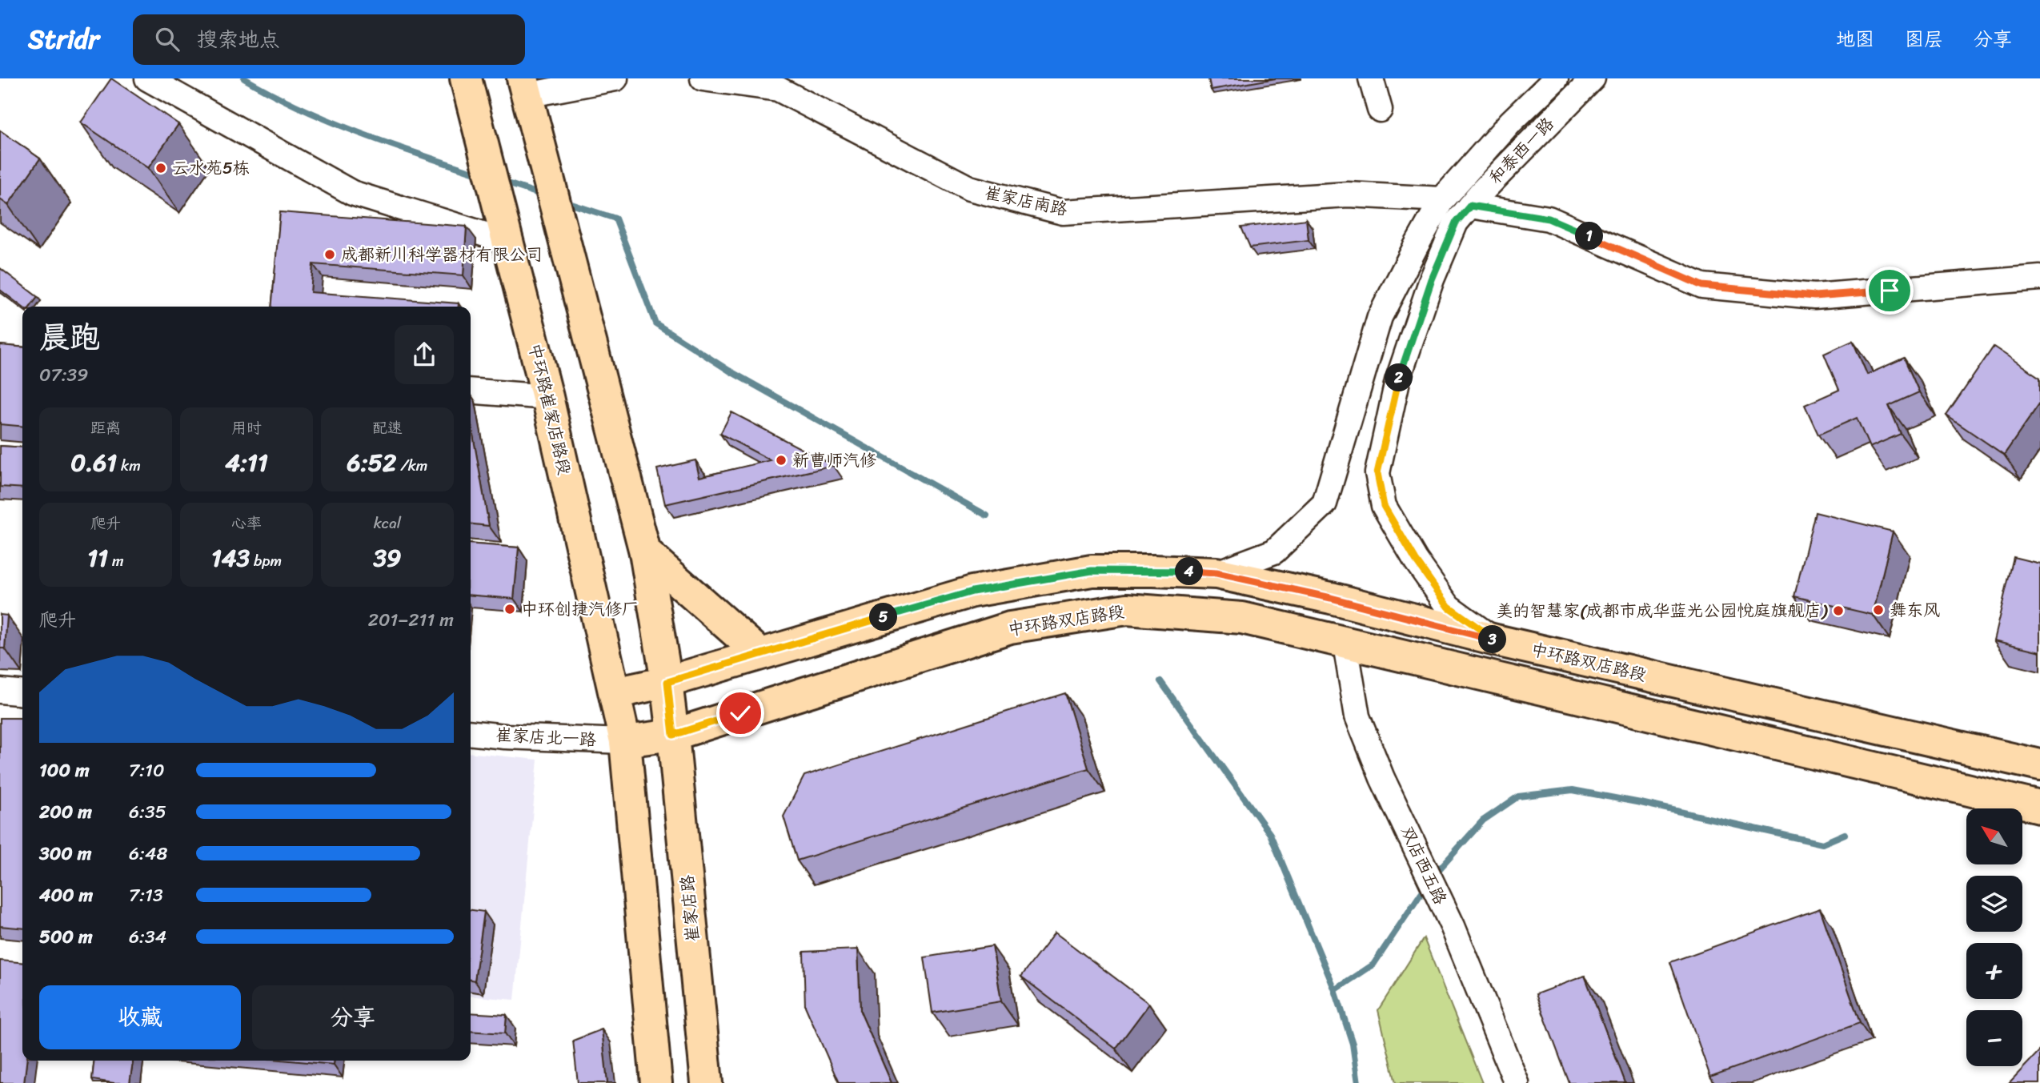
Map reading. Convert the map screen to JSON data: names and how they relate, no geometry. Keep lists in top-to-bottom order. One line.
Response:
{"streets":{"main road":["中环路崔家店路段","中环路双店路段","崔家店路"],"street":["和泰西一路","崔家店南路","崔家店北一路","双店西五路"]},"crossings":[["和泰西一路","崔家店南路"],["和泰西一路","中环路双店路段"],["中环路崔家店路段","中环路双店路段"],["中环路崔家店路段","崔家店北一路"],["中环路双店路段","崔家店北一路"],["中环路双店路段","双店西五路"],["中环路双店路段","崔家店路"]],"places":["云水苑5栋","成都新川科学器材有限公司","新曹师汽修","中环创捷汽修厂","舞东风","美的智慧家(成都市成华蓝光公园悦庭旗舰店)"],"north":"top left","page":{"header":"Stridr","search":"搜索地点","nav":["地图","图层","分享"],"pins":["1","2","4","5","3"],"heading":["晨跑","07:39"],"stats":[["距离","0.61 km"],["用时","4:11"],["配速","6:52 /km"],["爬升","11 m"],["心率","143 bpm"],["kcal","39"]],"chart":["爬升","201–211 m"],"list":[{"name":"100 m","note":"7:10"},{"name":"200 m","note":"6:35"},{"name":"300 m","note":"6:48"},{"name":"400 m","note":"7:13"},{"name":"500 m","note":"6:34"}],"map_buttons":["+","−"],"buttons":["收藏","分享"]}}
